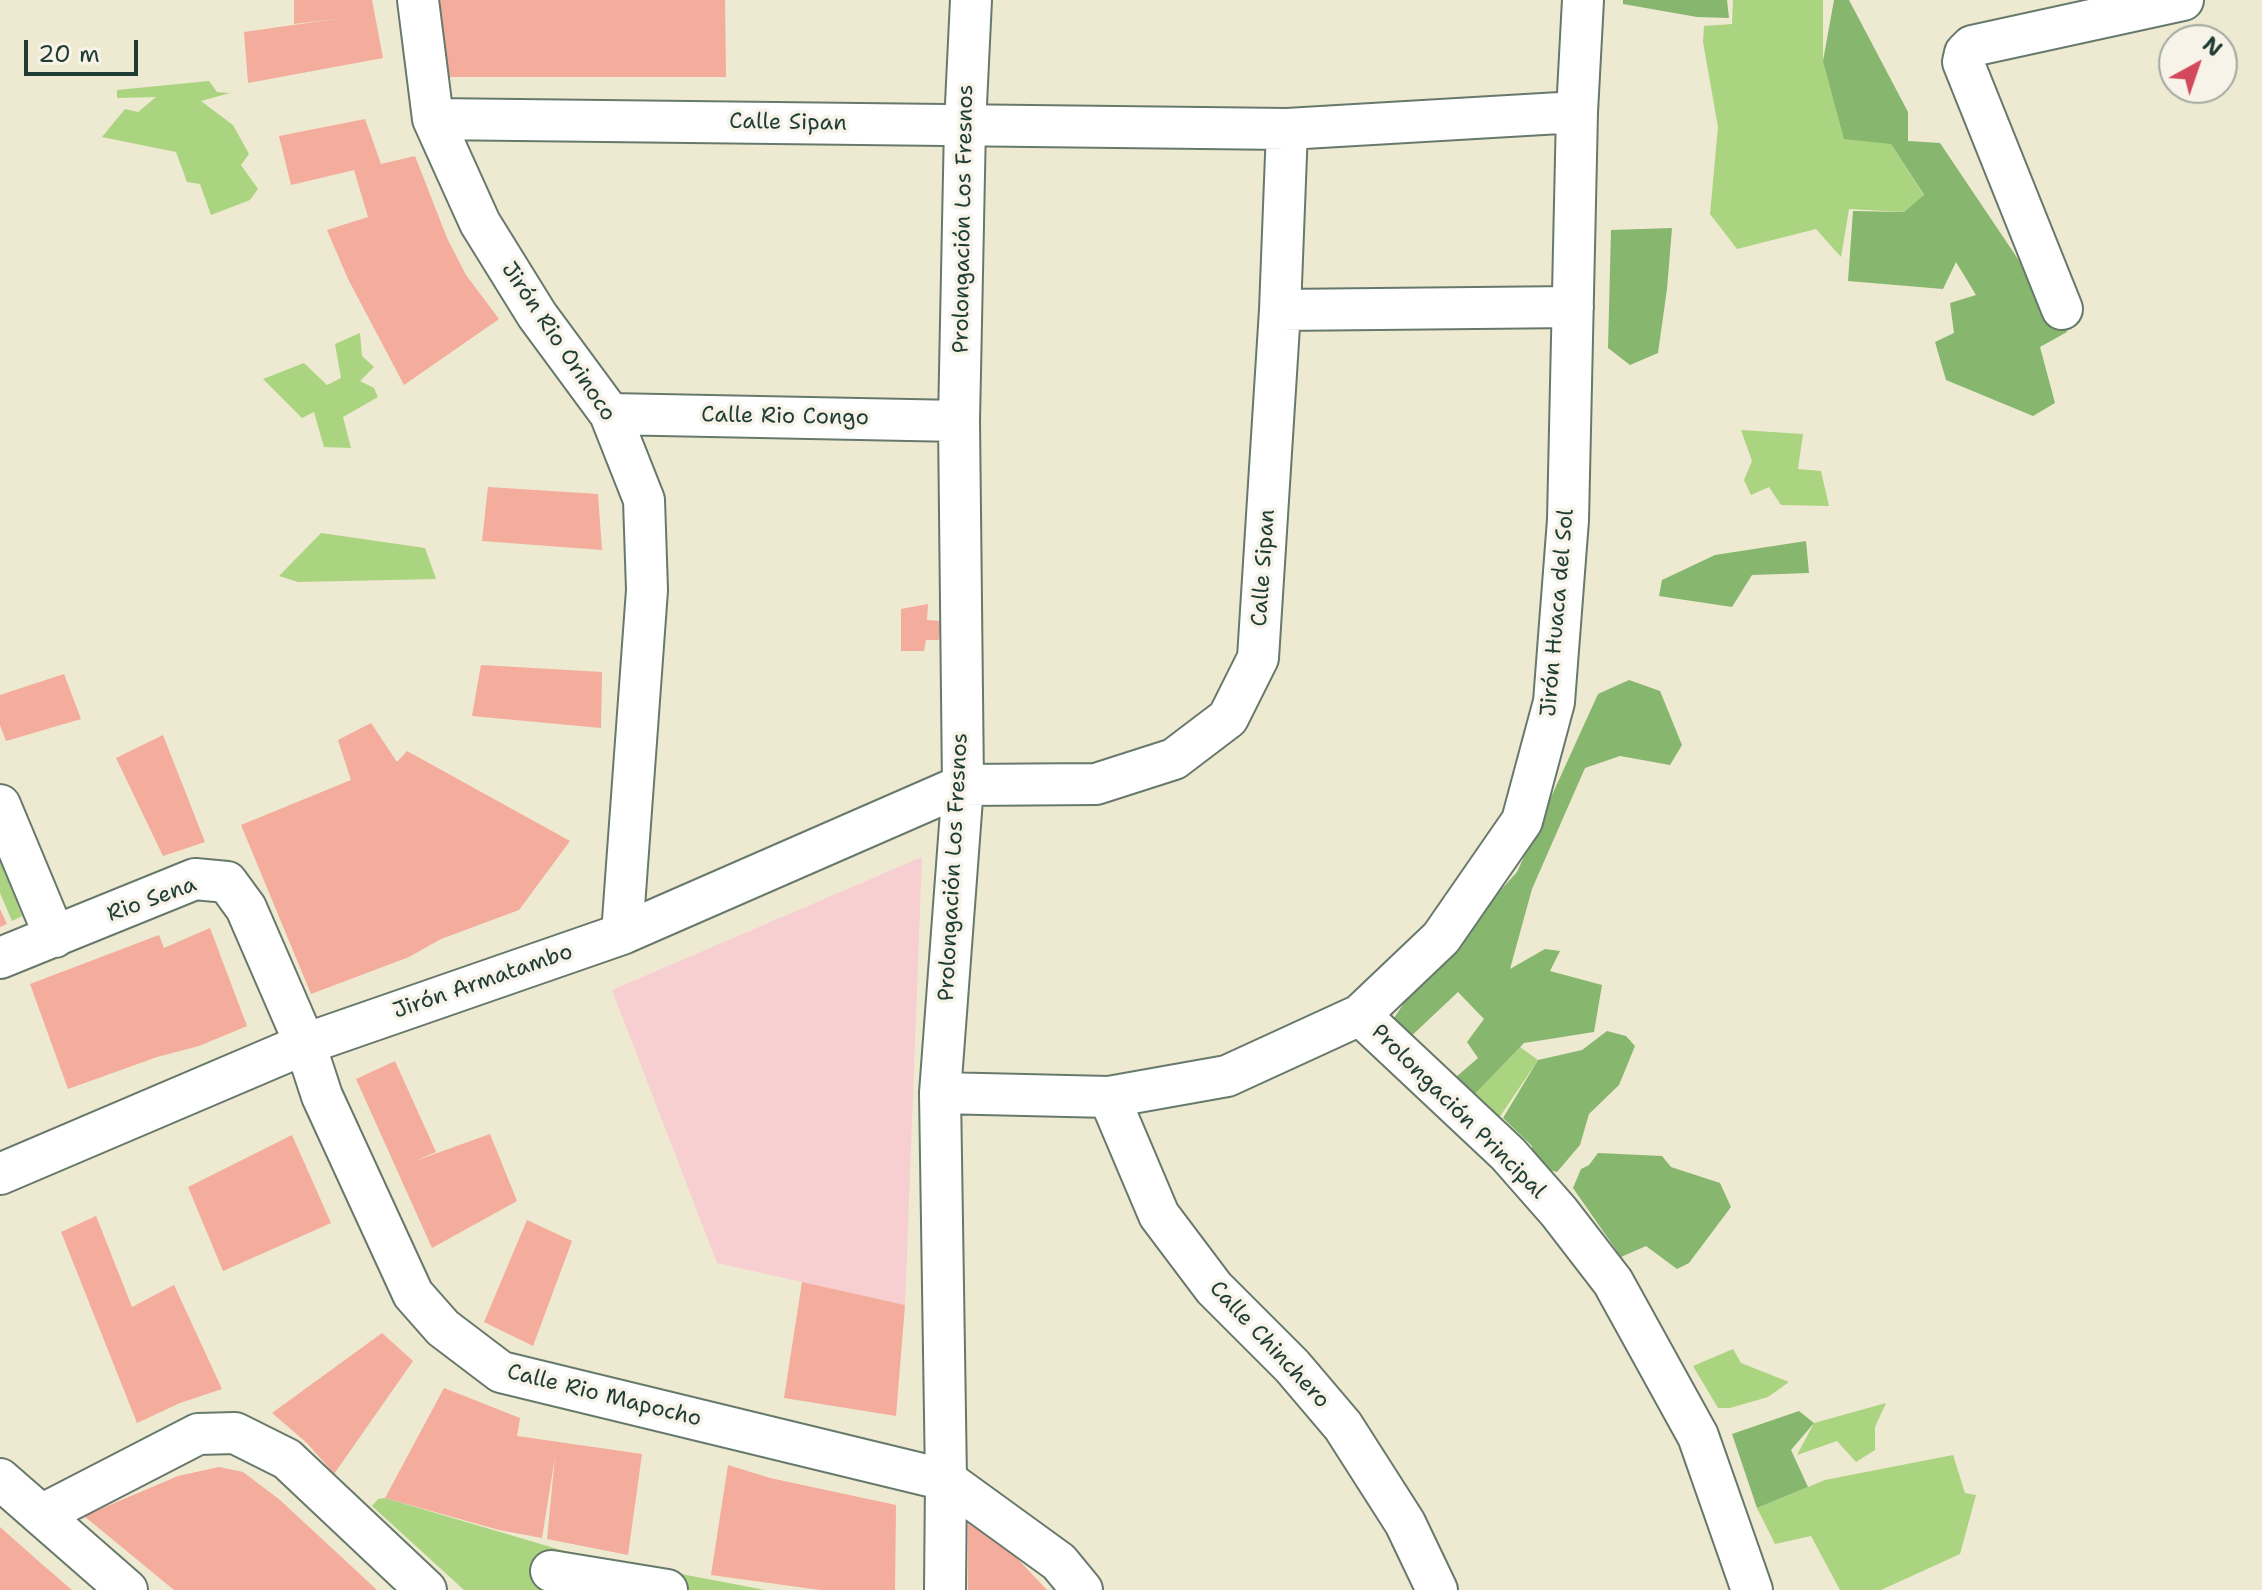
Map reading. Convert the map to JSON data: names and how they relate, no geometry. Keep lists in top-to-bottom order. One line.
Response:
{"streets":{"street":["Calle Sipan","Prolongación Los Fresnos","Jirón Rio Orinoco","Calle Rio Congo","Jirón Huaca del Sol","Rio Sena","Jirón Armatambo","Prolongación Principal","Calle Chinchero","Calle Rio Mapocho"]},"crossings":[["Calle Sipan","Prolongación Los Fresnos"],["Calle Sipan","Jirón Rio Orinoco"],["Calle Sipan","Jirón Huaca del Sol"],["Calle Sipan","Jirón Armatambo"],["Prolongación Los Fresnos","Calle Rio Congo"],["Prolongación Los Fresnos","Jirón Huaca del Sol"],["Prolongación Los Fresnos","Jirón Armatambo"],["Prolongación Los Fresnos","Calle Rio Mapocho"],["Jirón Rio Orinoco","Calle Rio Congo"],["Jirón Rio Orinoco","Jirón Armatambo"],["Jirón Huaca del Sol","Prolongación Principal"],["Jirón Huaca del Sol","Calle Chinchero"],["Rio Sena","Jirón Armatambo"],["Rio Sena","Calle Rio Mapocho"],["Jirón Armatambo","Calle Rio Mapocho"]],"scale_bar":"20 m","north":"top right"}
